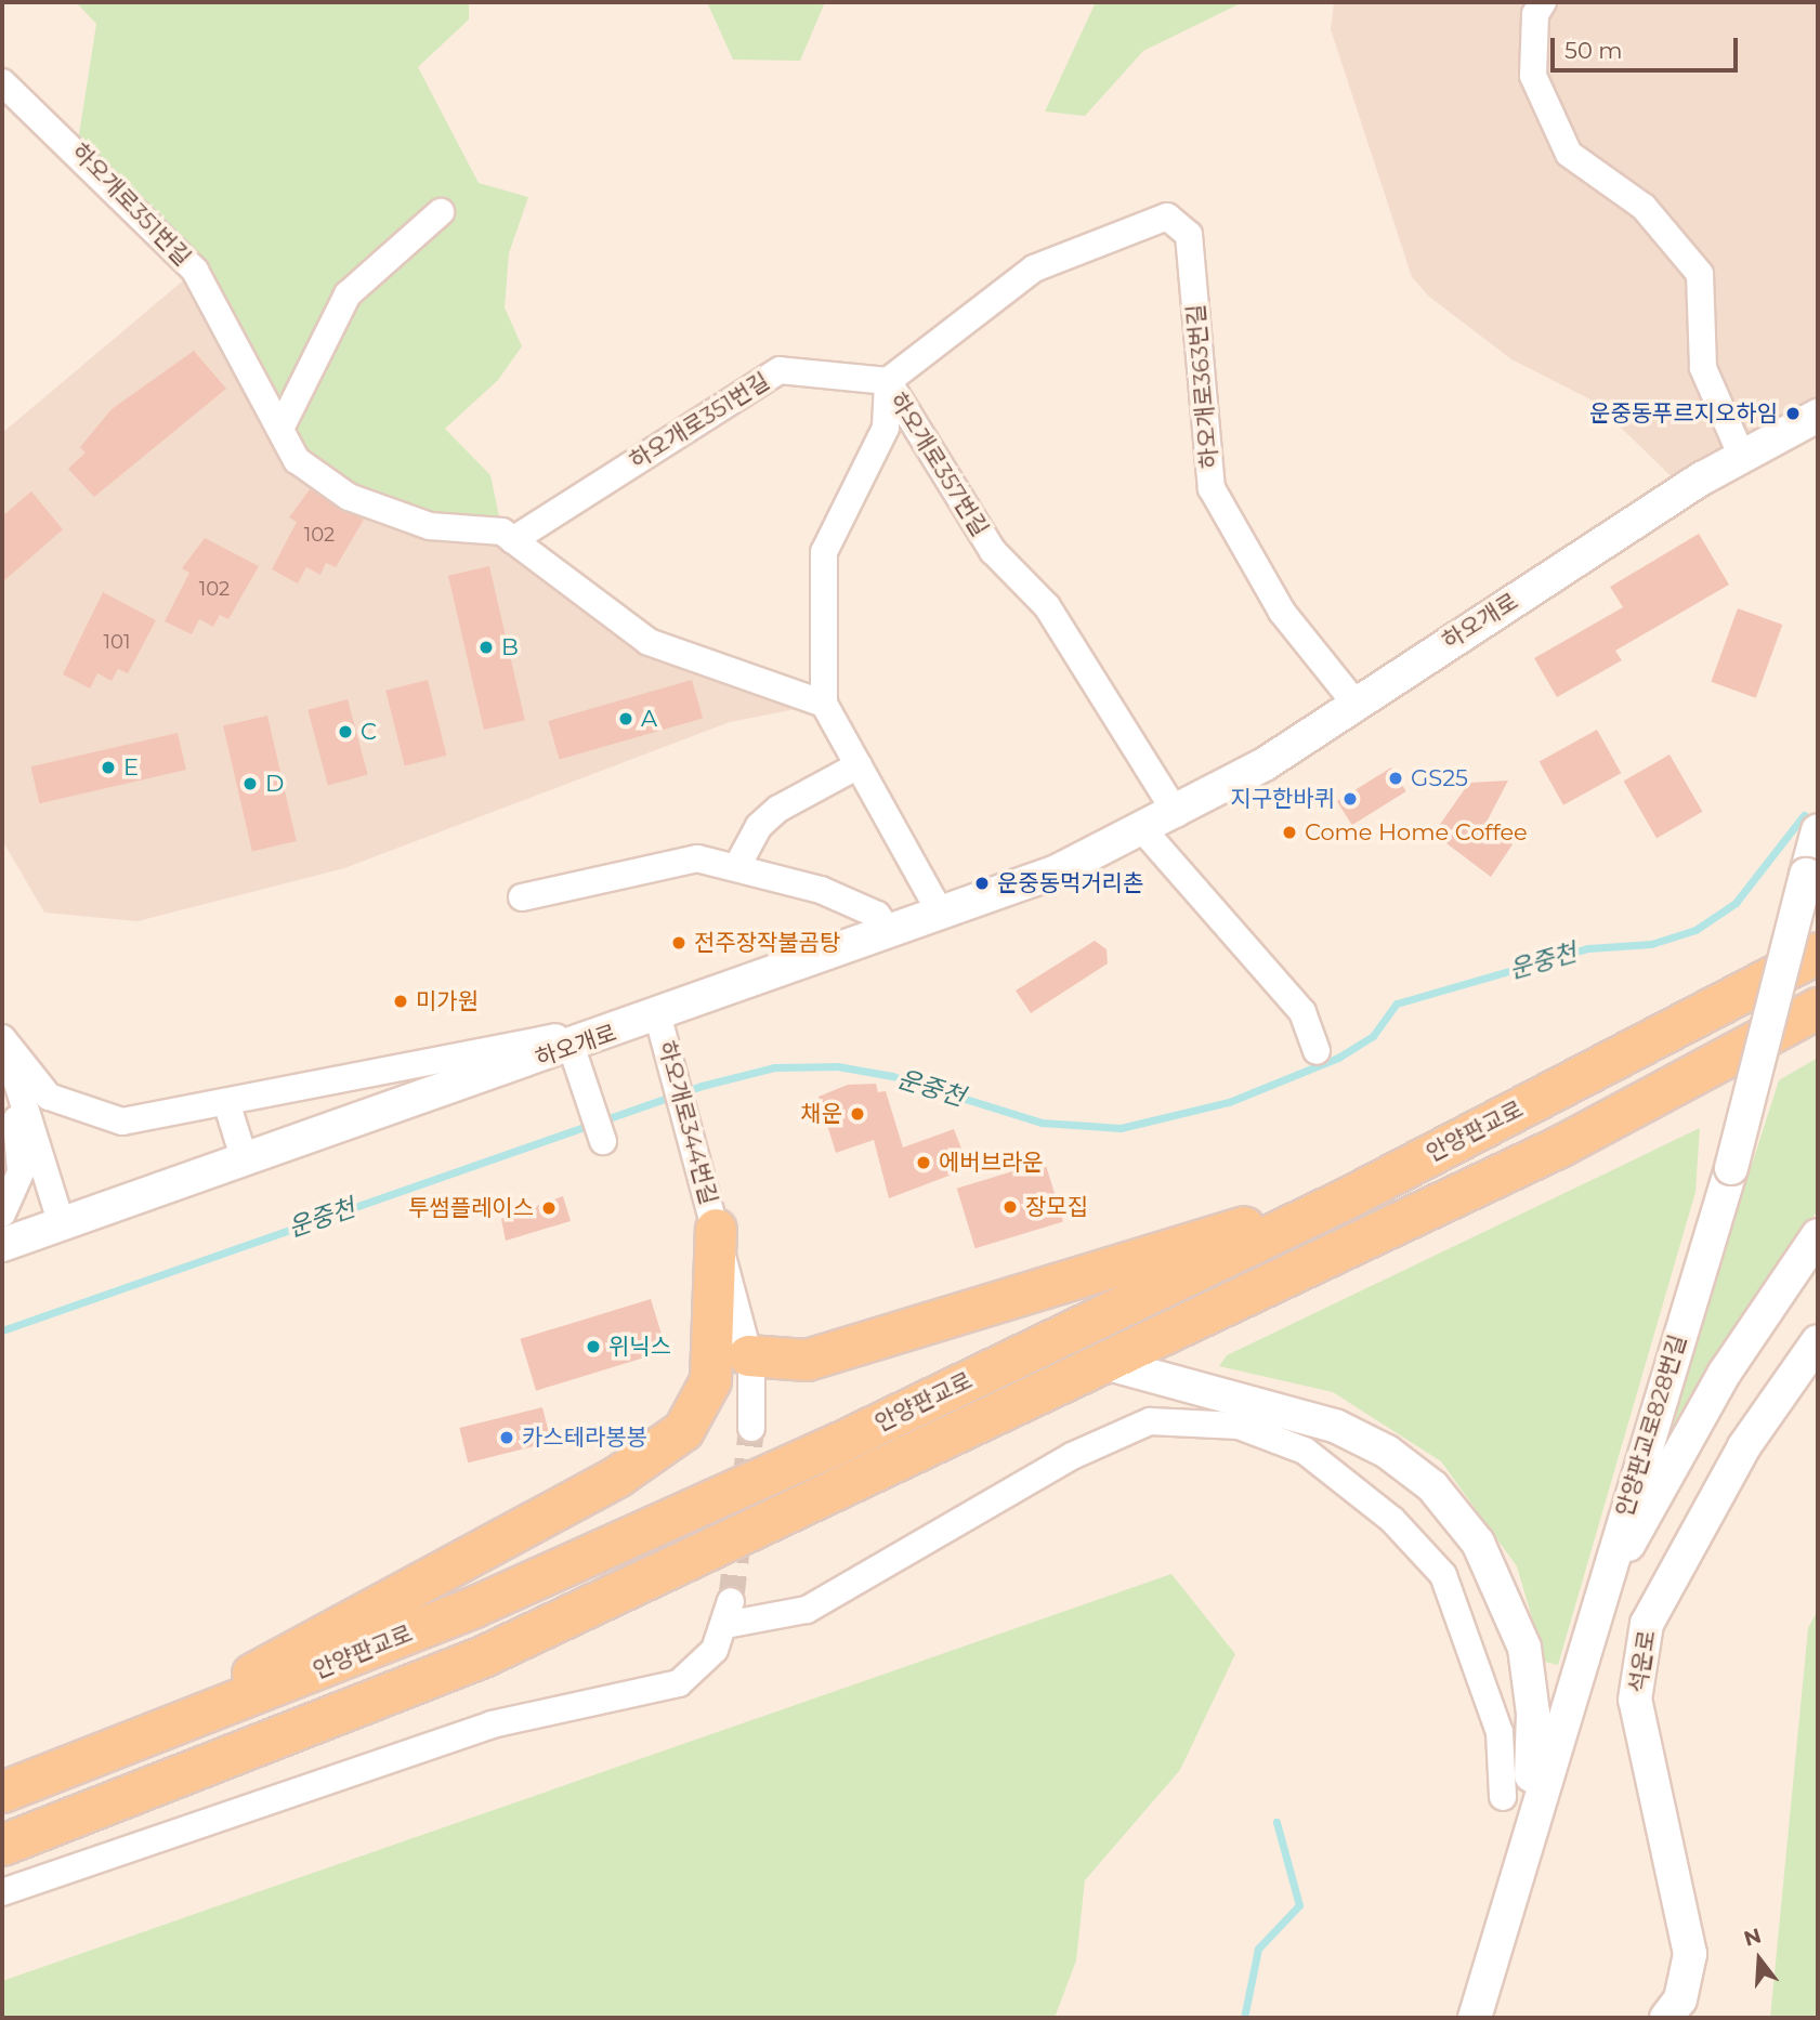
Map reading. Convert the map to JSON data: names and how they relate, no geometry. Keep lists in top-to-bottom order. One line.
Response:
{"streets":{"main road":["안양판교로"],"street":["하오개로351번길","하오개로363번길","하오개로357번길","하오개로","하오개로344번길","안양판교로828번길","석운로"]},"crossings":[["하오개로351번길","하오개로357번길"],["하오개로363번길","하오개로357번길"],["하오개로363번길","하오개로"],["하오개로357번길","하오개로"],["하오개로","하오개로344번길"]],"water":["운중천"],"places":["운중동푸르지오하임","B","A","C","E","GS25","D","지구한바퀴","Come Home Coffee","운중동먹거리촌","전주장작불곰탕","미가원","채운","에버브라운","장모집","투썸플레이스","위닉스","카스테라봉봉"],"house_numbers":["102","102","101"],"scale_bar":"50 m","north":"top"}
